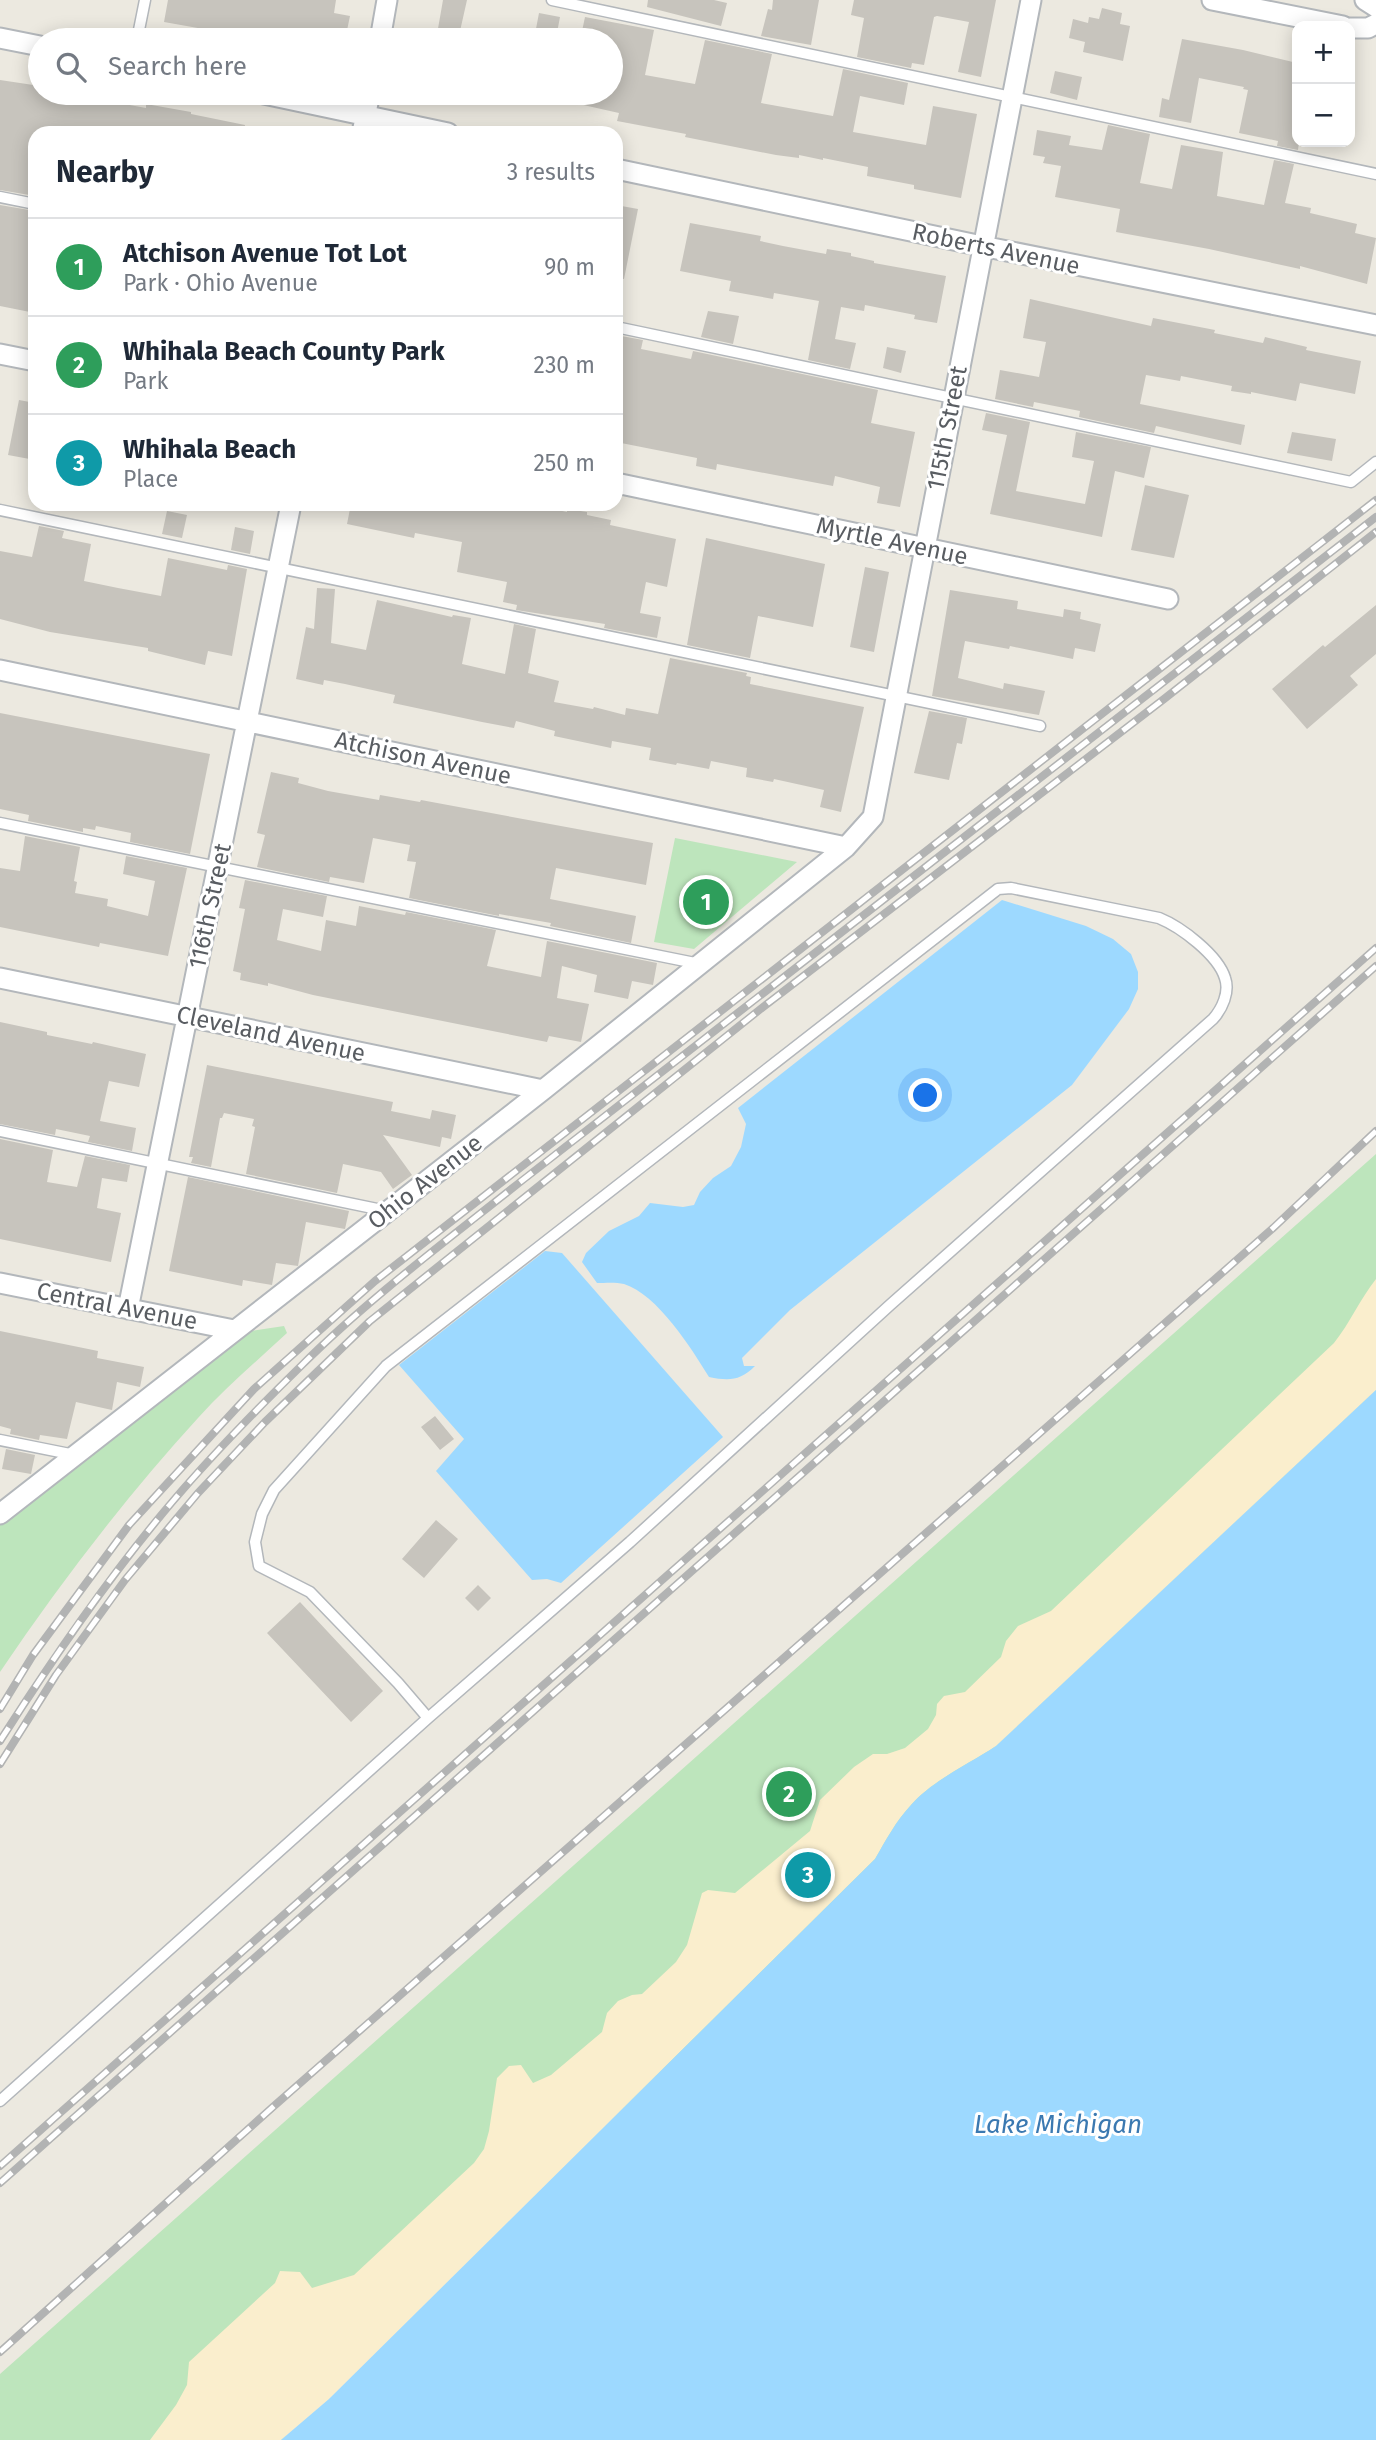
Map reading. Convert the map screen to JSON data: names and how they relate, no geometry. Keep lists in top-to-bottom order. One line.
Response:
{"streets":{"street":["Roberts Avenue","115th Street","Myrtle Avenue","Atchison Avenue","116th Street","Cleveland Avenue","Ohio Avenue","Central Avenue"]},"crossings":[["Roberts Avenue","115th Street"],["115th Street","Myrtle Avenue"],["115th Street","Atchison Avenue"],["115th Street","Ohio Avenue"],["Atchison Avenue","116th Street"],["Atchison Avenue","Ohio Avenue"],["116th Street","Cleveland Avenue"],["116th Street","Central Avenue"],["Cleveland Avenue","Ohio Avenue"],["Ohio Avenue","Central Avenue"]],"water":["Lake Michigan"],"page":{"map_buttons":["+","−"],"search":"Search here","heading":["Nearby","3 results"],"list":[{"mark":"1","name":"Atchison Avenue Tot Lot","note":"Park · Ohio Avenue","value":"90 m"},{"mark":"2","name":"Whihala Beach County Park","note":"Park","value":"230 m"},{"mark":"3","name":"Whihala Beach","note":"Place","value":"250 m"}],"pins":["1","2","3"]}}
